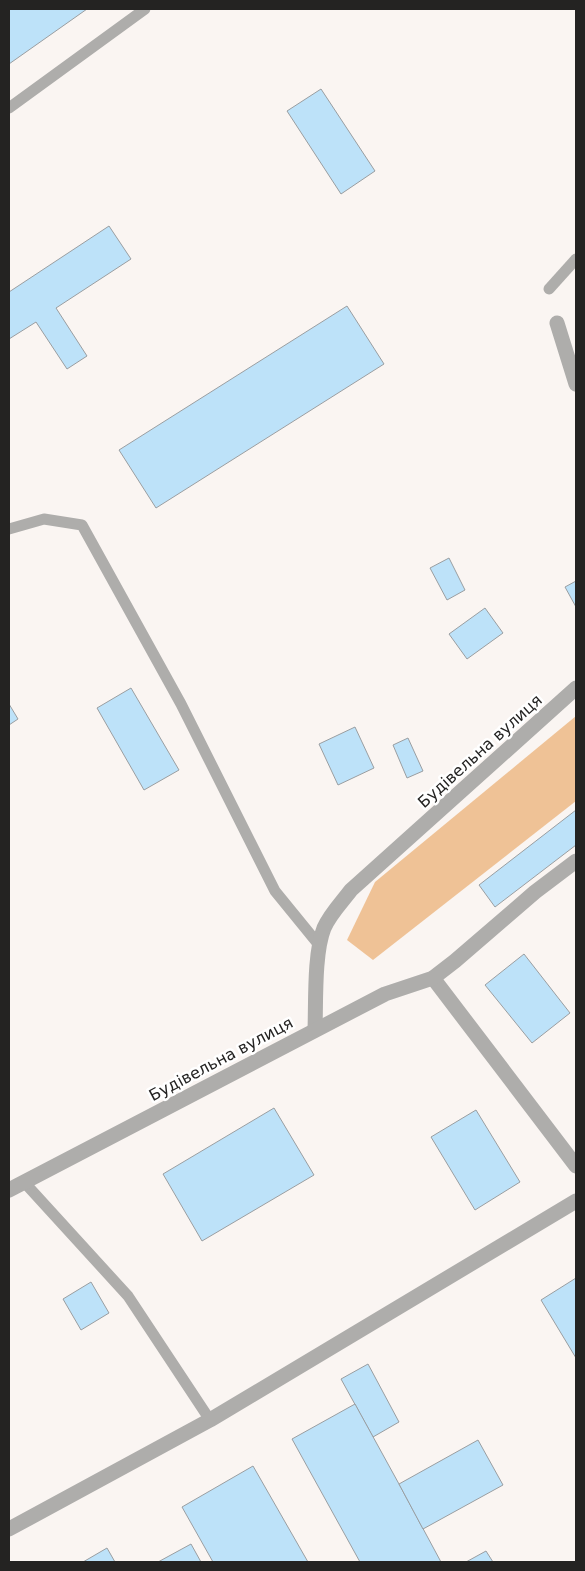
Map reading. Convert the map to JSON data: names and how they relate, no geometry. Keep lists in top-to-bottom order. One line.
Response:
{"streets":{"street":["Будівельна вулиця"]}}
